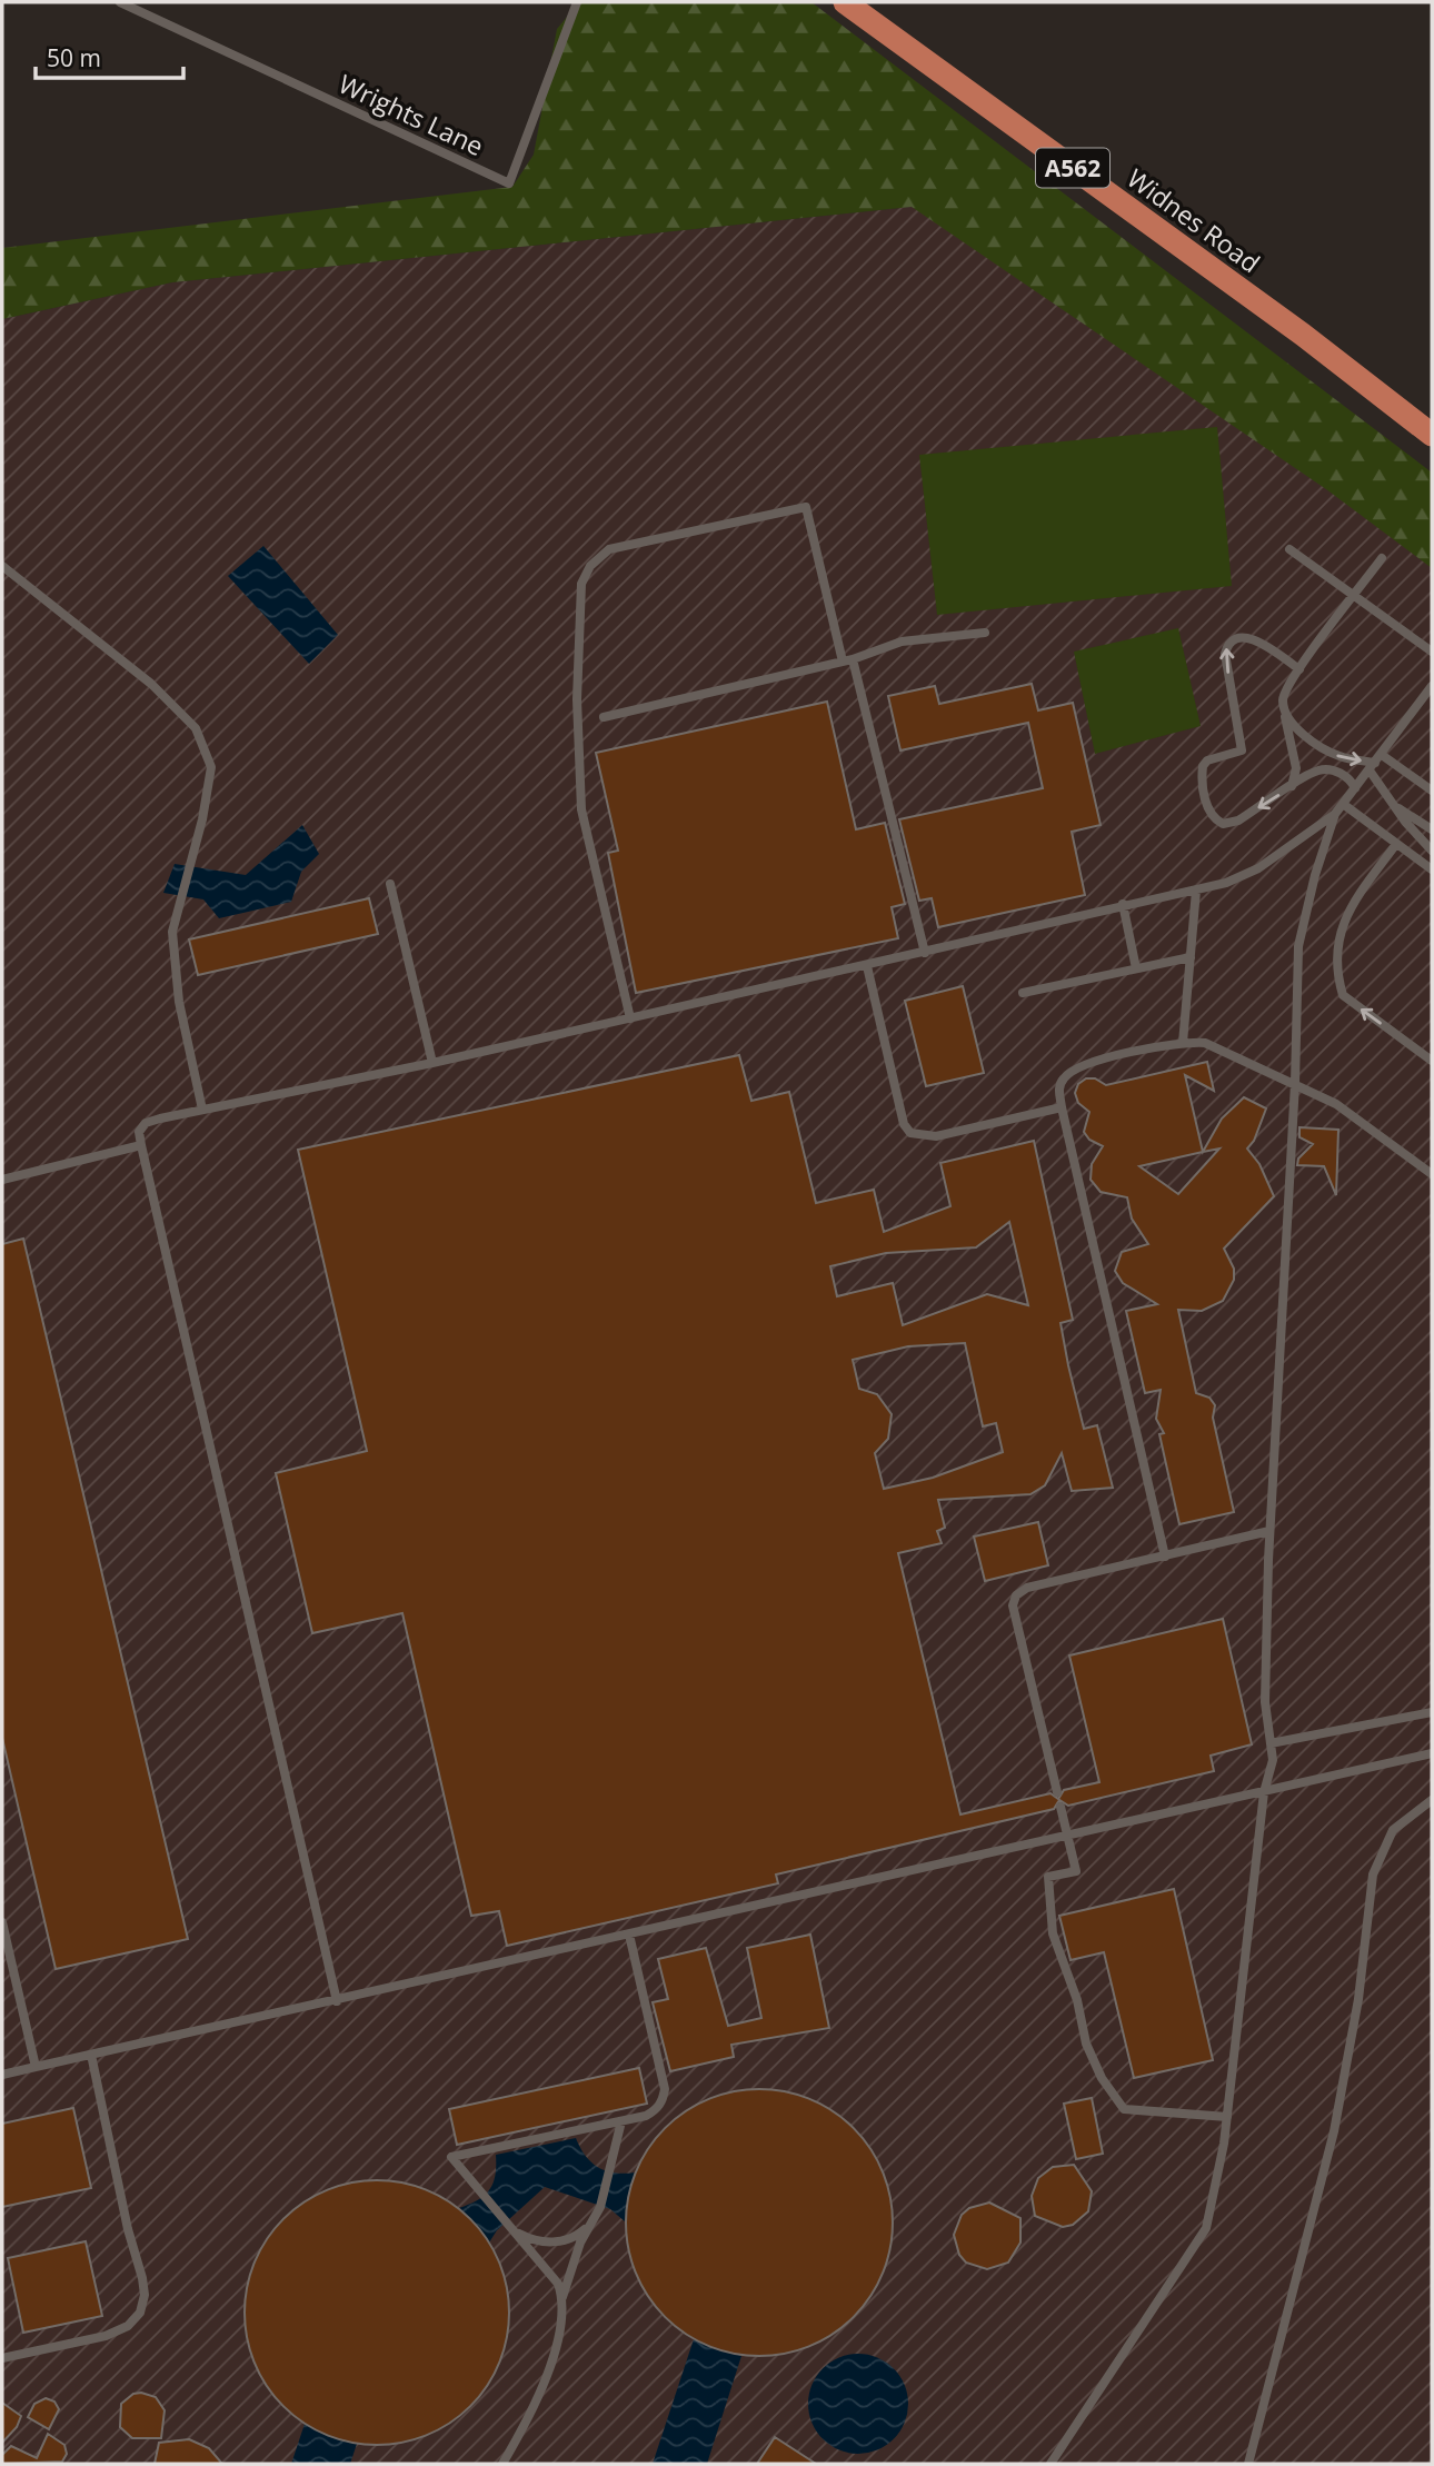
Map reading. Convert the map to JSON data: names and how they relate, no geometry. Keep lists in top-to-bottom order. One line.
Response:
{"streets":{"main road":["A562","Widnes Road"],"lane":["Wrights Lane"]},"scale_bar":"50 m"}
